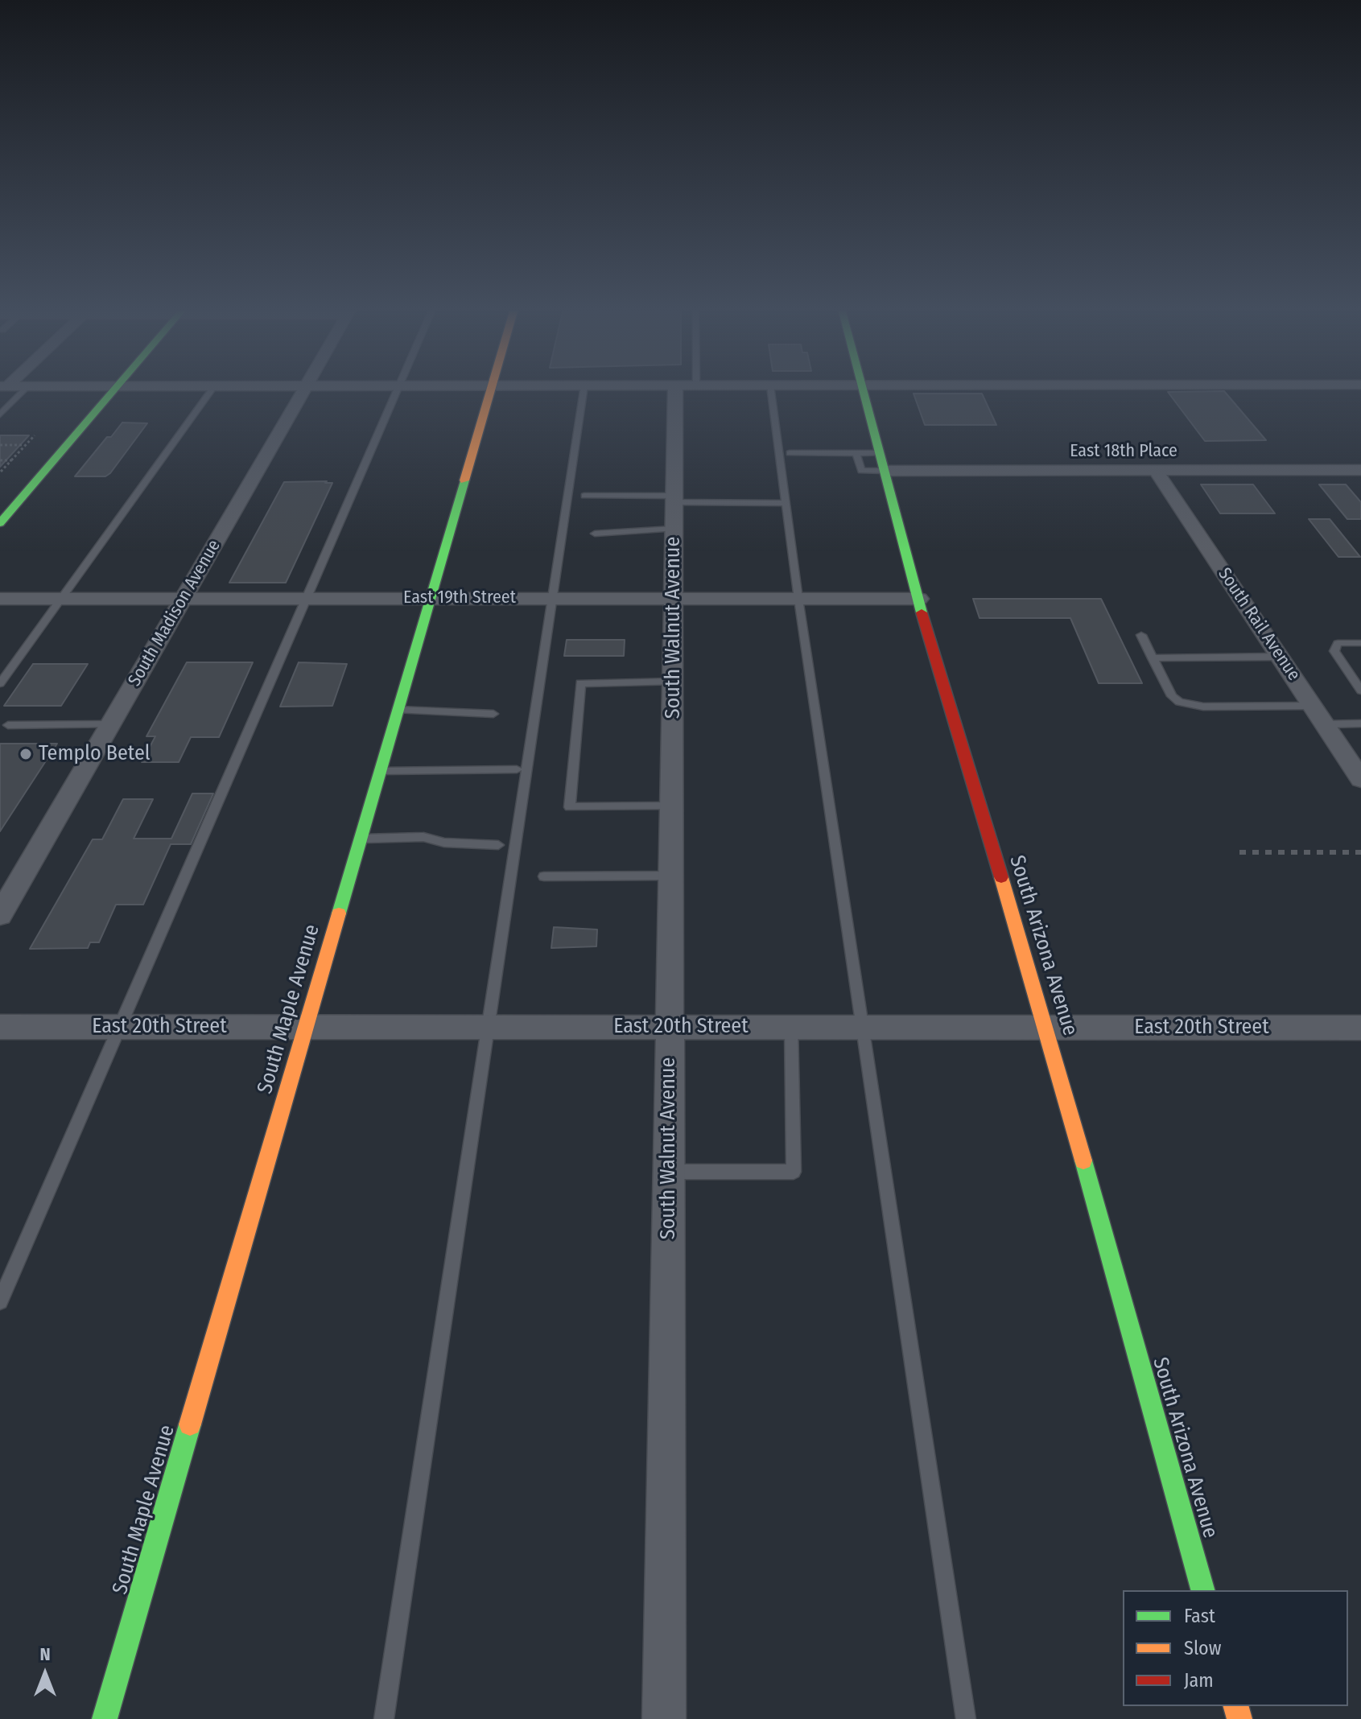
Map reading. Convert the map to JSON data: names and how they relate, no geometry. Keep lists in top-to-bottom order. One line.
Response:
{"streets":{"street":["East 18th Place","East 19th Street","South Madison Avenue","South Rail Avenue","South Walnut Avenue","South Arizona Avenue","South Maple Avenue","East 20th Street"]},"crossings":[["East 18th Place","South Rail Avenue"],["East 18th Place","South Arizona Avenue"],["East 19th Street","South Madison Avenue"],["East 19th Street","South Walnut Avenue"],["East 19th Street","South Arizona Avenue"],["East 19th Street","South Maple Avenue"],["South Walnut Avenue","East 20th Street"],["South Arizona Avenue","East 20th Street"],["South Maple Avenue","East 20th Street"]],"places":["Templo Betel"],"legend":["Fast","Slow","Jam"],"north":"top"}
